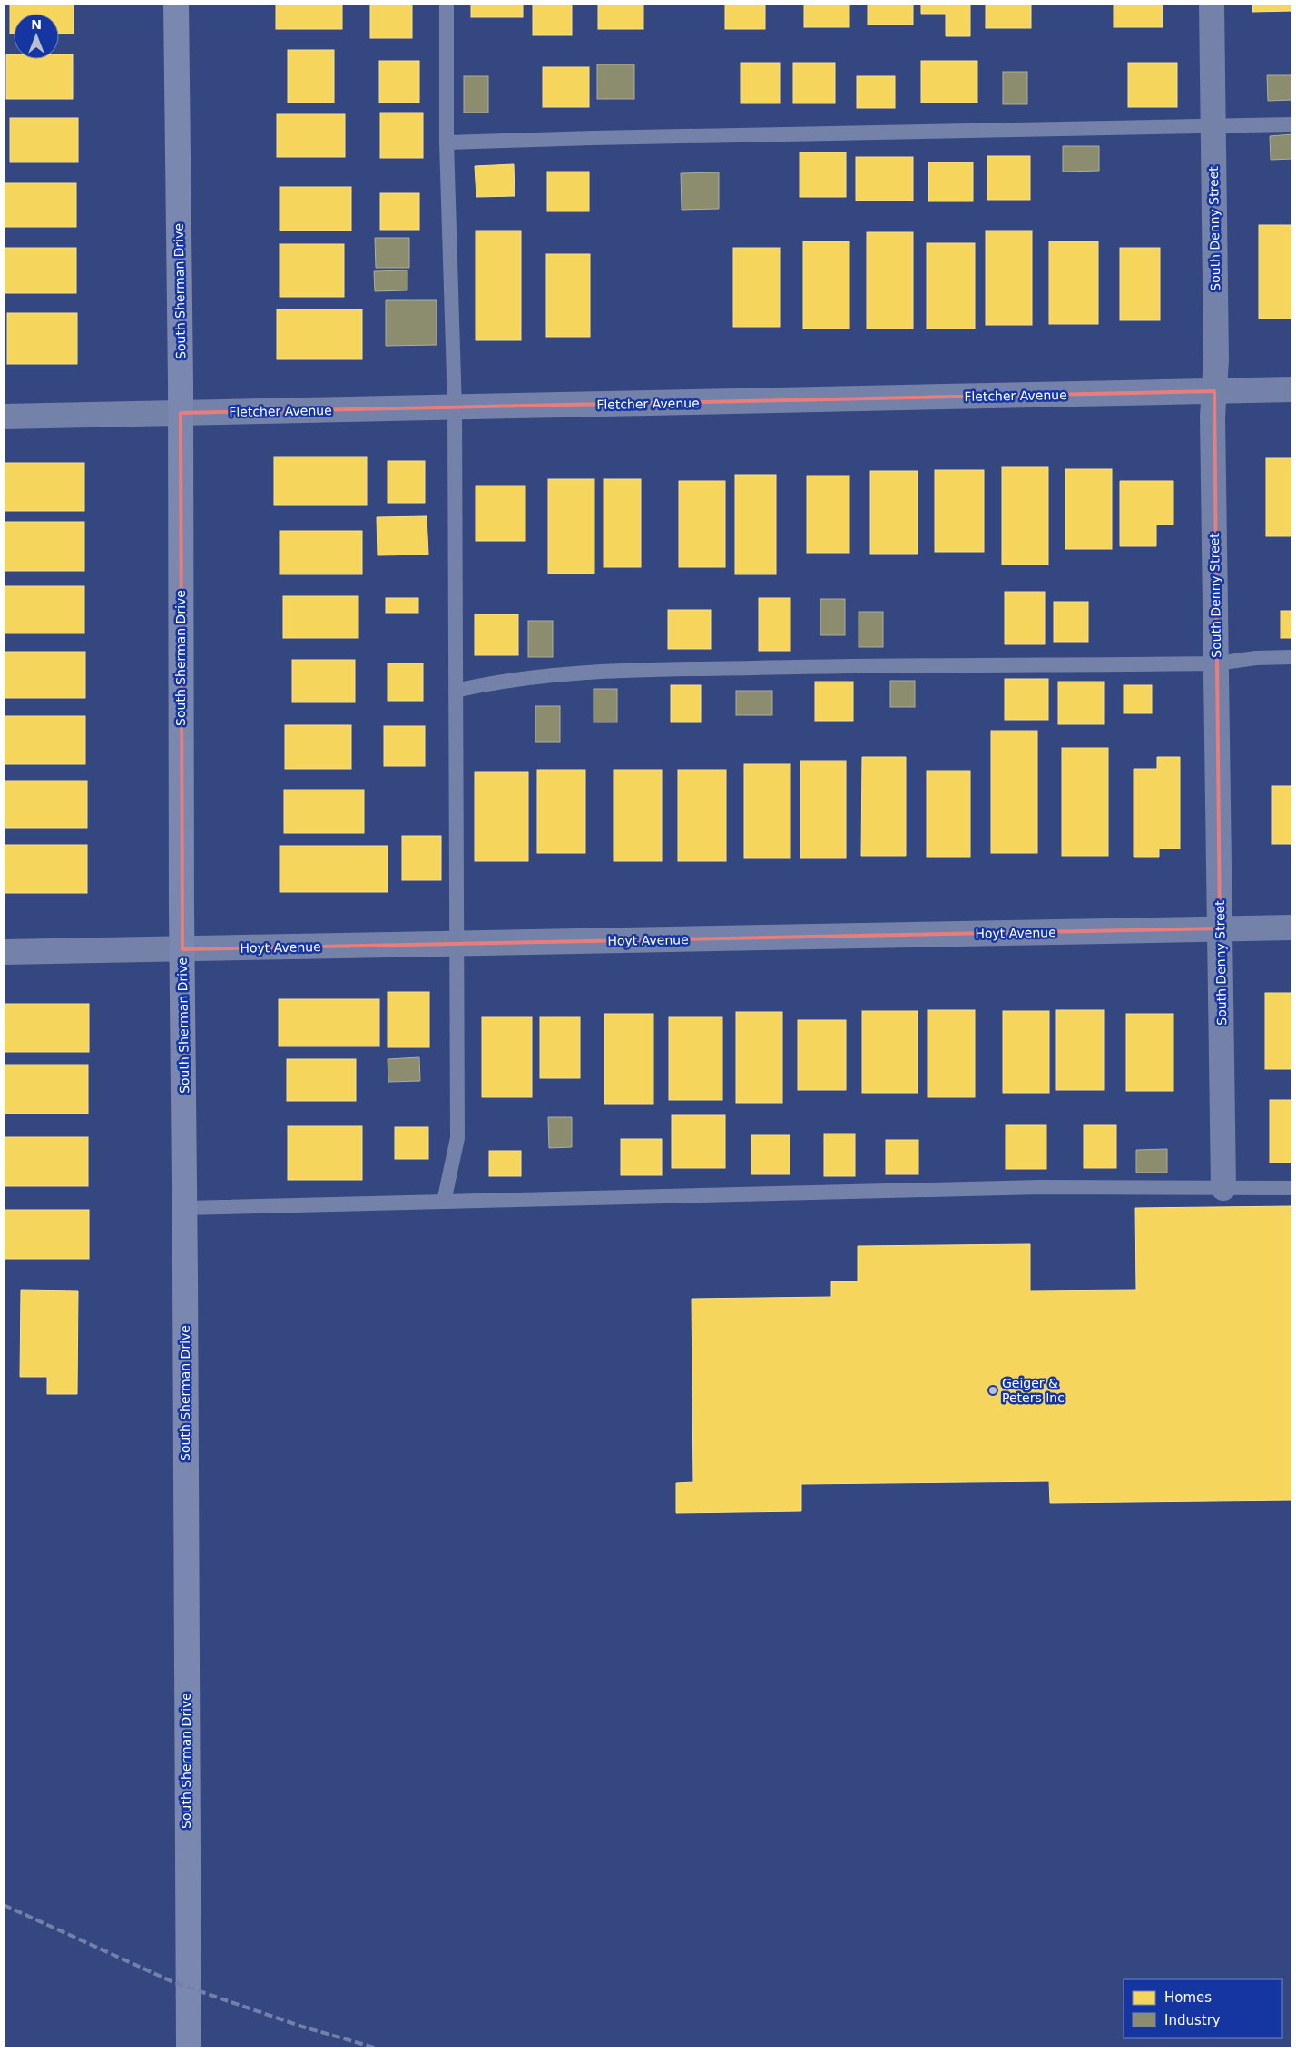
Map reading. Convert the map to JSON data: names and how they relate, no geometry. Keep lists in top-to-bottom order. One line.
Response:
{"streets":{"main road":["South Sherman Drive"],"street":["South Denny Street","Fletcher Avenue","Hoyt Avenue"]},"crossings":[["South Denny Street","Fletcher Avenue"],["South Denny Street","Hoyt Avenue"],["South Sherman Drive","Fletcher Avenue"],["South Sherman Drive","Hoyt Avenue"]],"places":["Geiger & Peters Inc"],"legend":["Homes","Industry"],"north":"top"}
